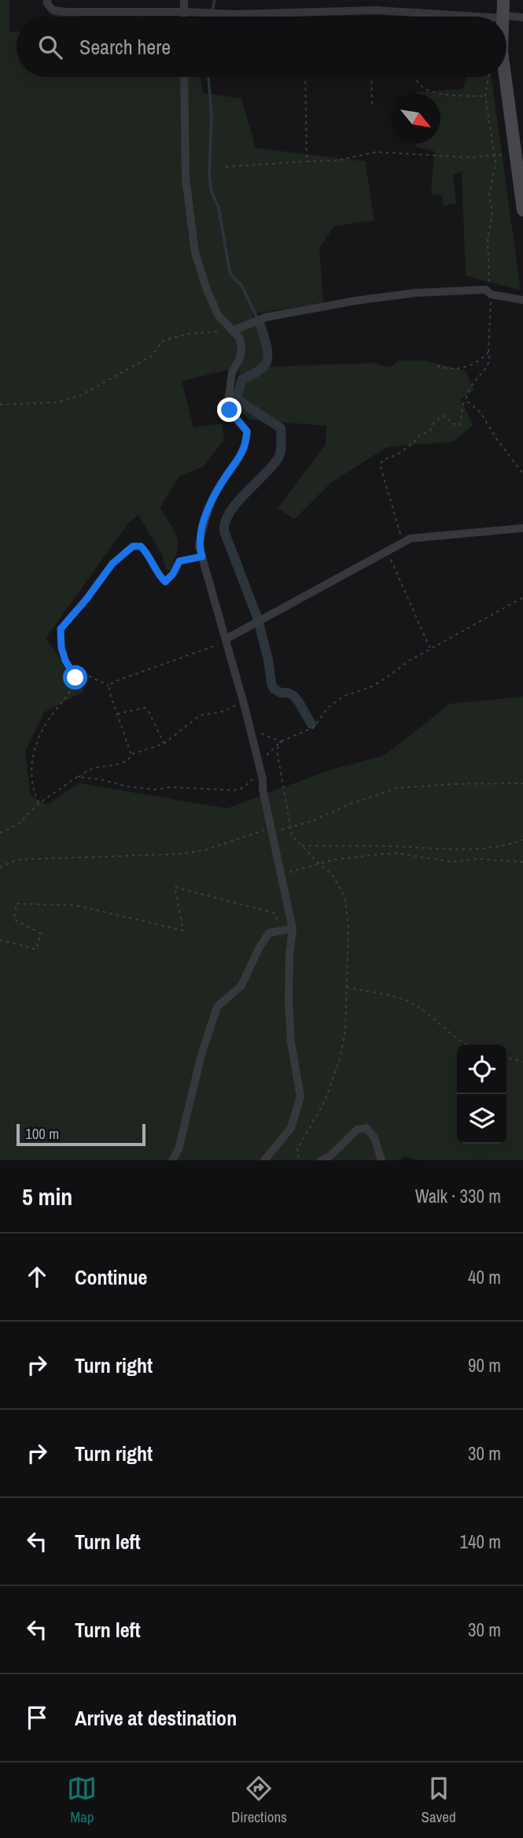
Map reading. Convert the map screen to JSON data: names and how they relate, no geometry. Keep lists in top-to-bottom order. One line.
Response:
{"scale_bar":"100 m","north":"bottom right","page":{"search":"Search here","scale":"100 m","heading":["5 min","Walk · 330 m"],"list":[["Continue","40 m"],["Turn right","90 m"],["Turn right","30 m"],["Turn left","140 m"],["Turn left","30 m"],"Arrive at destination"],"nav":["Map","Directions","Saved"]}}
